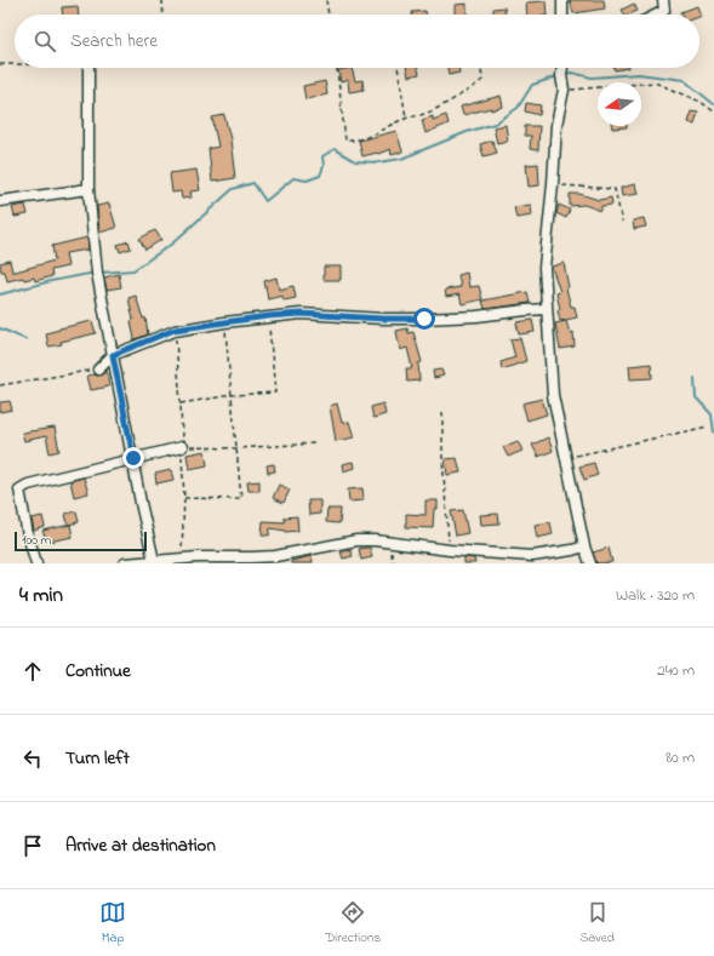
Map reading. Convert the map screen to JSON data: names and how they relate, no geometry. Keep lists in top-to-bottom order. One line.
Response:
{"scale_bar":"100 m","north":"left","page":{"search":"Search here","scale":"100 m","heading":["4 min","Walk · 320 m"],"list":[["Continue","240 m"],["Turn left","80 m"],"Arrive at destination"],"nav":["Map","Directions","Saved"]}}
